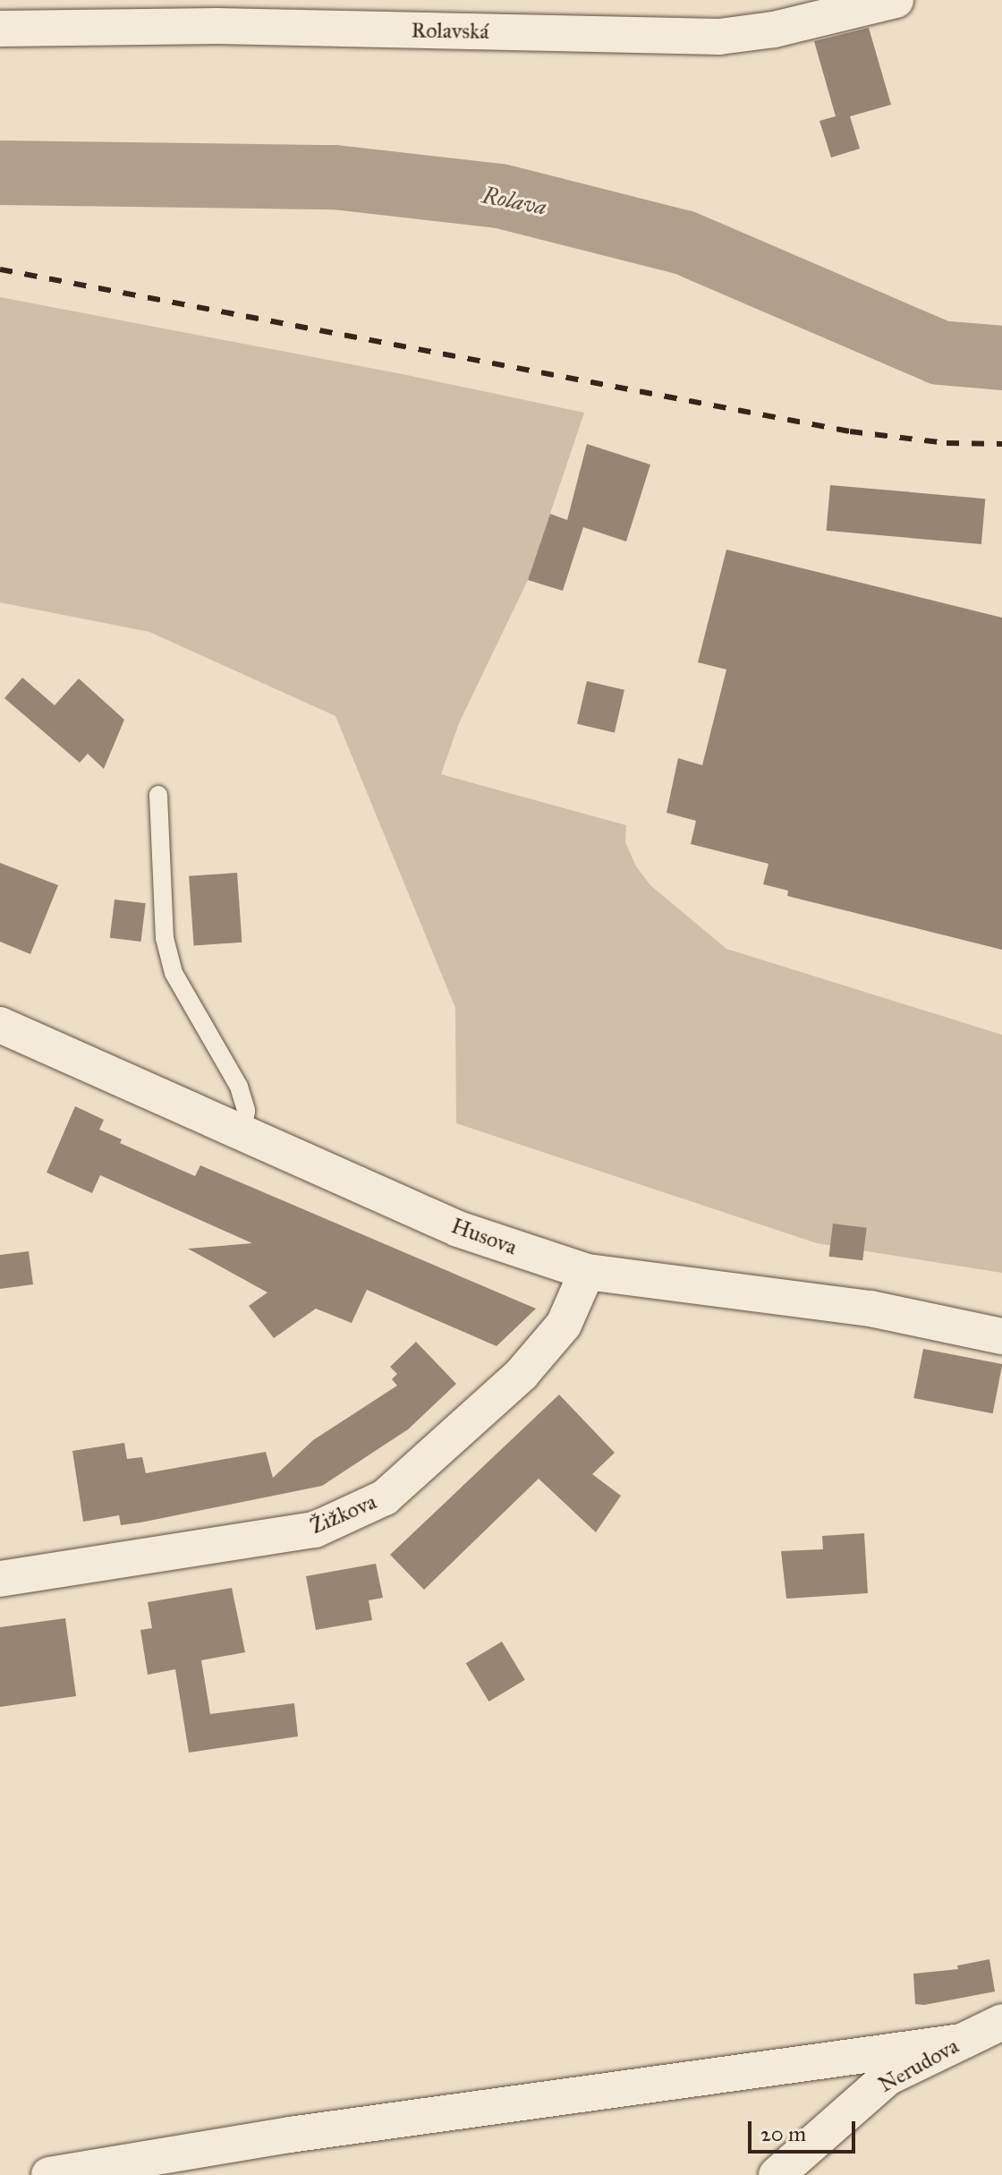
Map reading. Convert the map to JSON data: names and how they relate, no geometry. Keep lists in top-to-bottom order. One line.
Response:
{"streets":{"street":["Rolavská","Husova","Žižkova","Nerudova"]},"crossings":[["Husova","Žižkova"]],"water":["Rolava"],"scale_bar":"20 m"}
